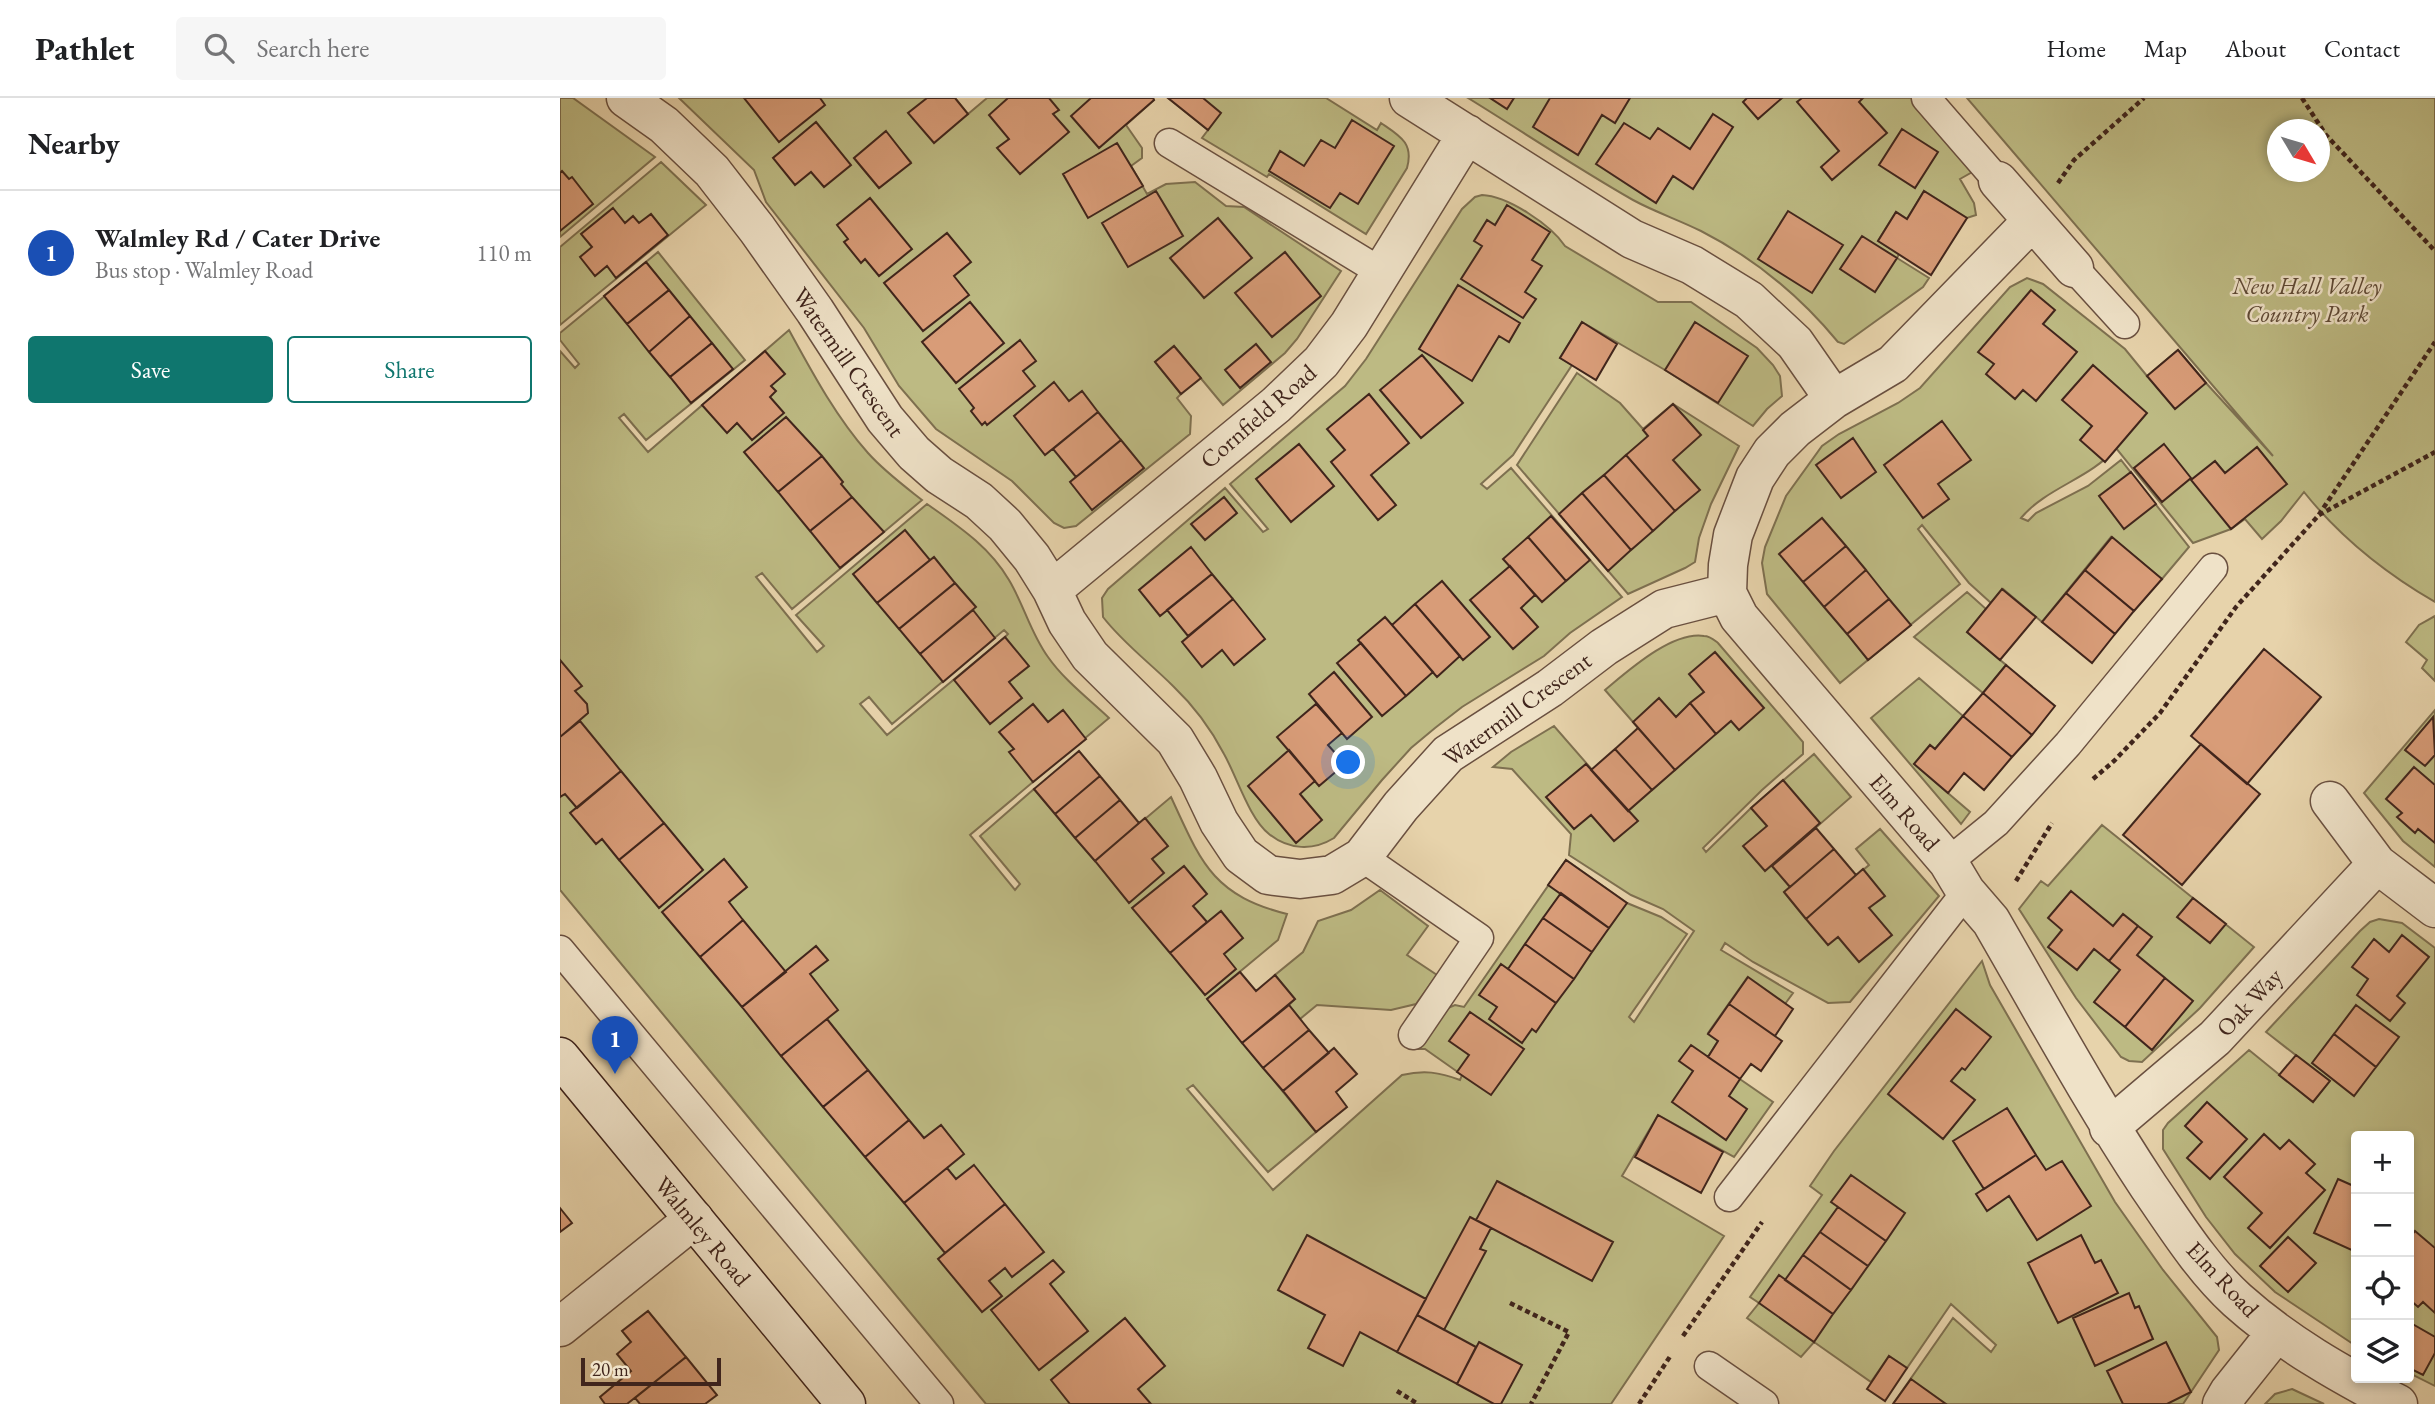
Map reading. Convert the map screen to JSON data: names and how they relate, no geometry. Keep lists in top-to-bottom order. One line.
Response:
{"streets":{"street":["Watermill Crescent","Cornfield Road","Elm Road","Oak Way","Walmley Road"]},"crossings":[["Watermill Crescent","Cornfield Road"],["Watermill Crescent","Elm Road"],["Elm Road","Oak Way"]],"parks":["New Hall Valley Country Park"],"scale_bar":"20 m","north":"bottom right","page":{"header":"Pathlet","search":"Search here","nav":["Home","Map","About","Contact"],"heading":"Nearby","list":[{"mark":"1","name":"Walmley Rd / Cater Drive","note":"Bus stop · Walmley Road","value":"110 m"}],"buttons":["Save","Share"],"pins":"1","map_buttons":["+","−"],"scale":"20 m"}}
